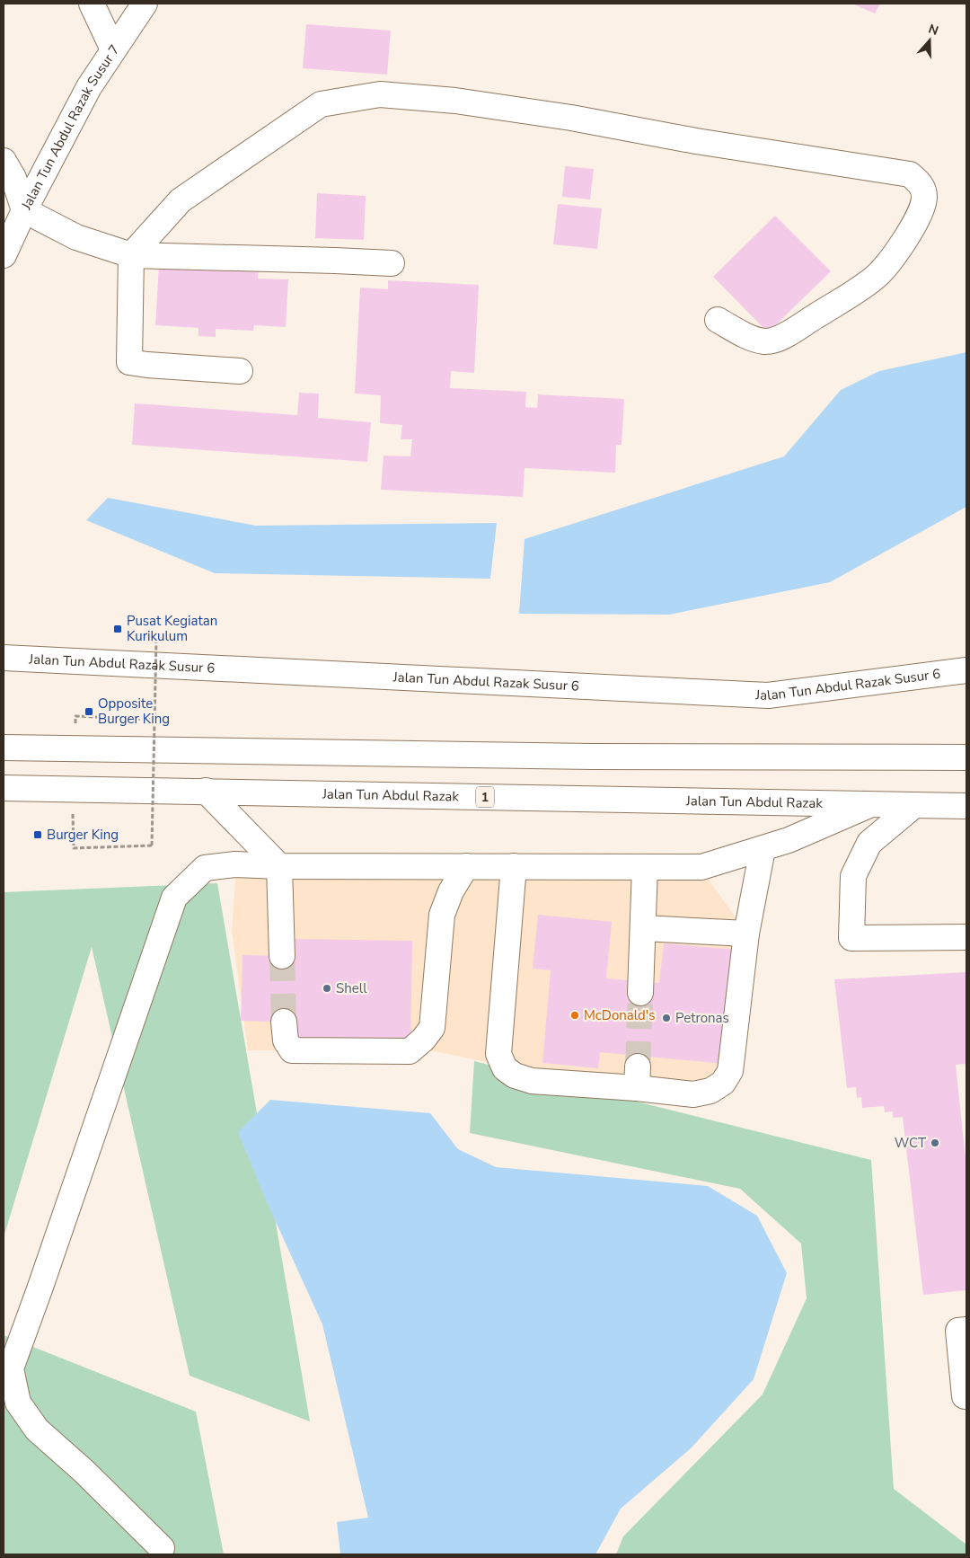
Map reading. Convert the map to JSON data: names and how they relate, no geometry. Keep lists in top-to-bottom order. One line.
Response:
{"streets":{"main road":["Jalan Tun Abdul Razak Susur 7","Jalan Tun Abdul Razak Susur 6","Jalan Tun Abdul Razak","1"]},"places":{"transit":["Pusat Kegiatan Kurikulum","Opposite Burger King","Burger King"],"other":["Shell","McDonald's","Petronas","WCT"]},"north":"top"}
